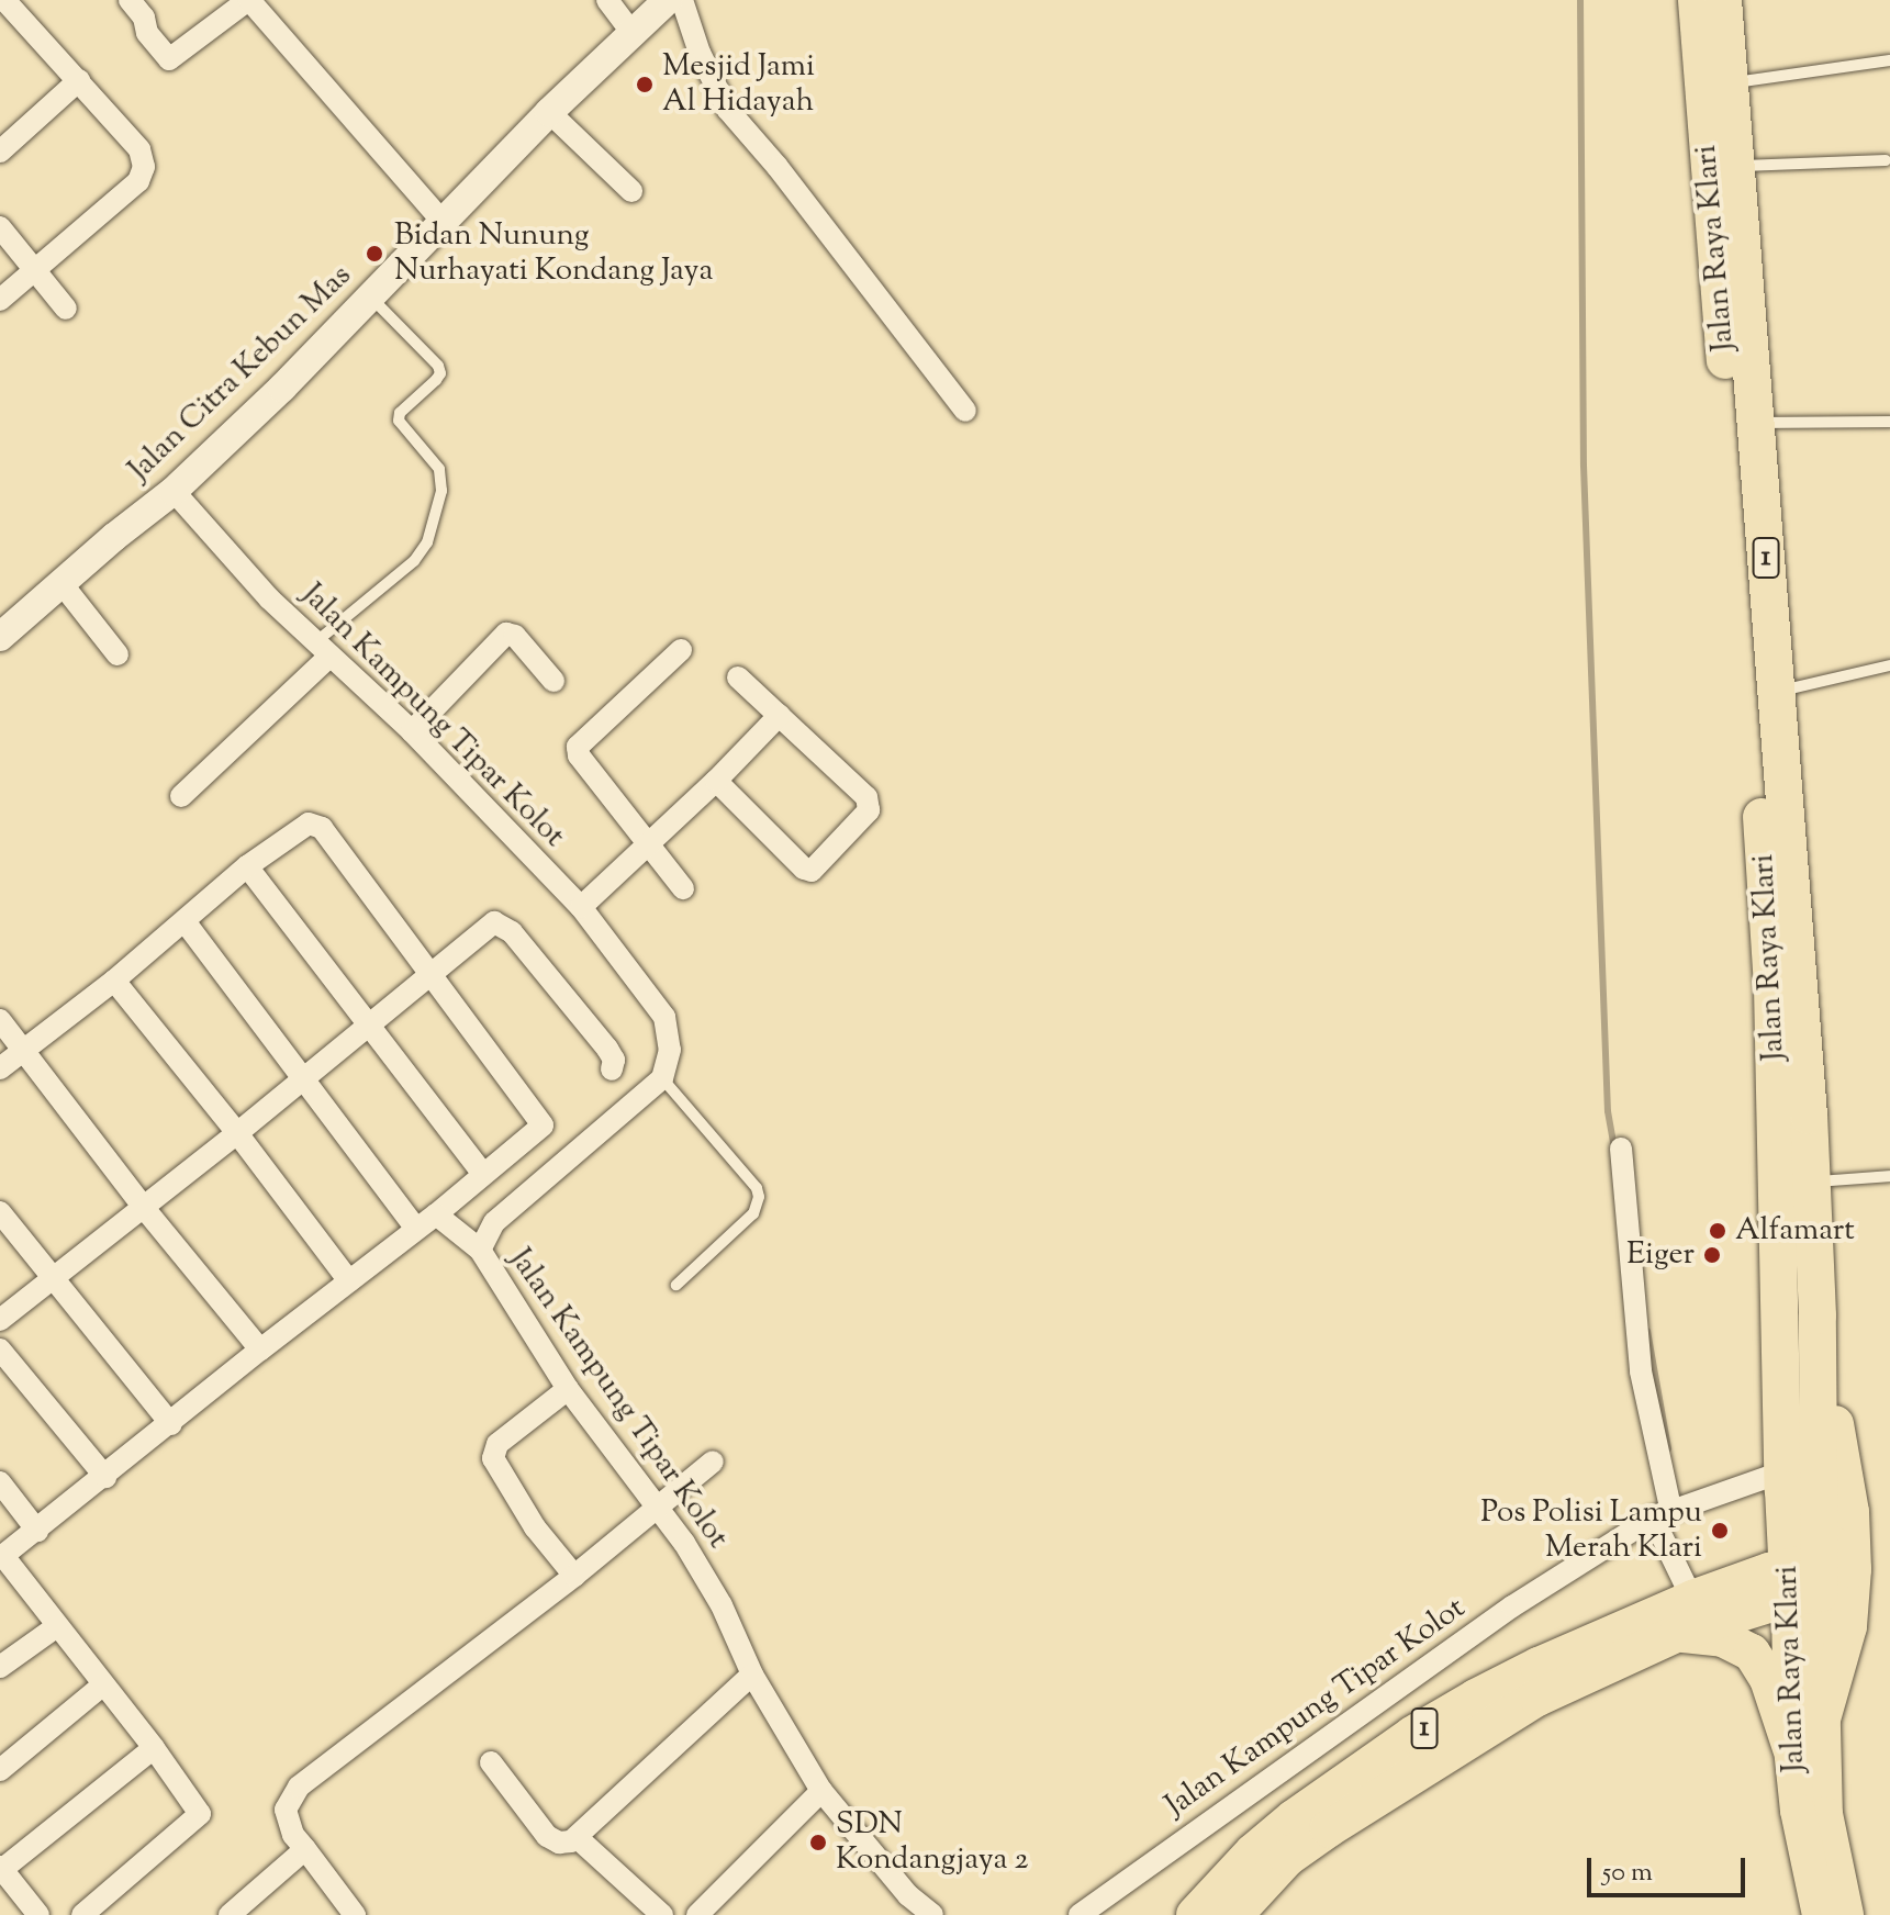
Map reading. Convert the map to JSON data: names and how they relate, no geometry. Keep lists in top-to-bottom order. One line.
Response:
{"streets":{"highway":["Jalan Raya Klari","1"],"street":["Jalan Citra Kebun Mas","Jalan Kampung Tipar Kolot"]},"crossings":[["Jalan Raya Klari","1"],["Jalan Raya Klari","Jalan Kampung Tipar Kolot"],["Jalan Citra Kebun Mas","Jalan Kampung Tipar Kolot"]],"places":["Mesjid Jami Al Hidayah","Bidan Nunung Nurhayati Kondang Jaya","Alfamart","Eiger","Pos Polisi Lampu Merah Klari","SDN Kondangjaya 2"],"scale_bar":"50 m"}
